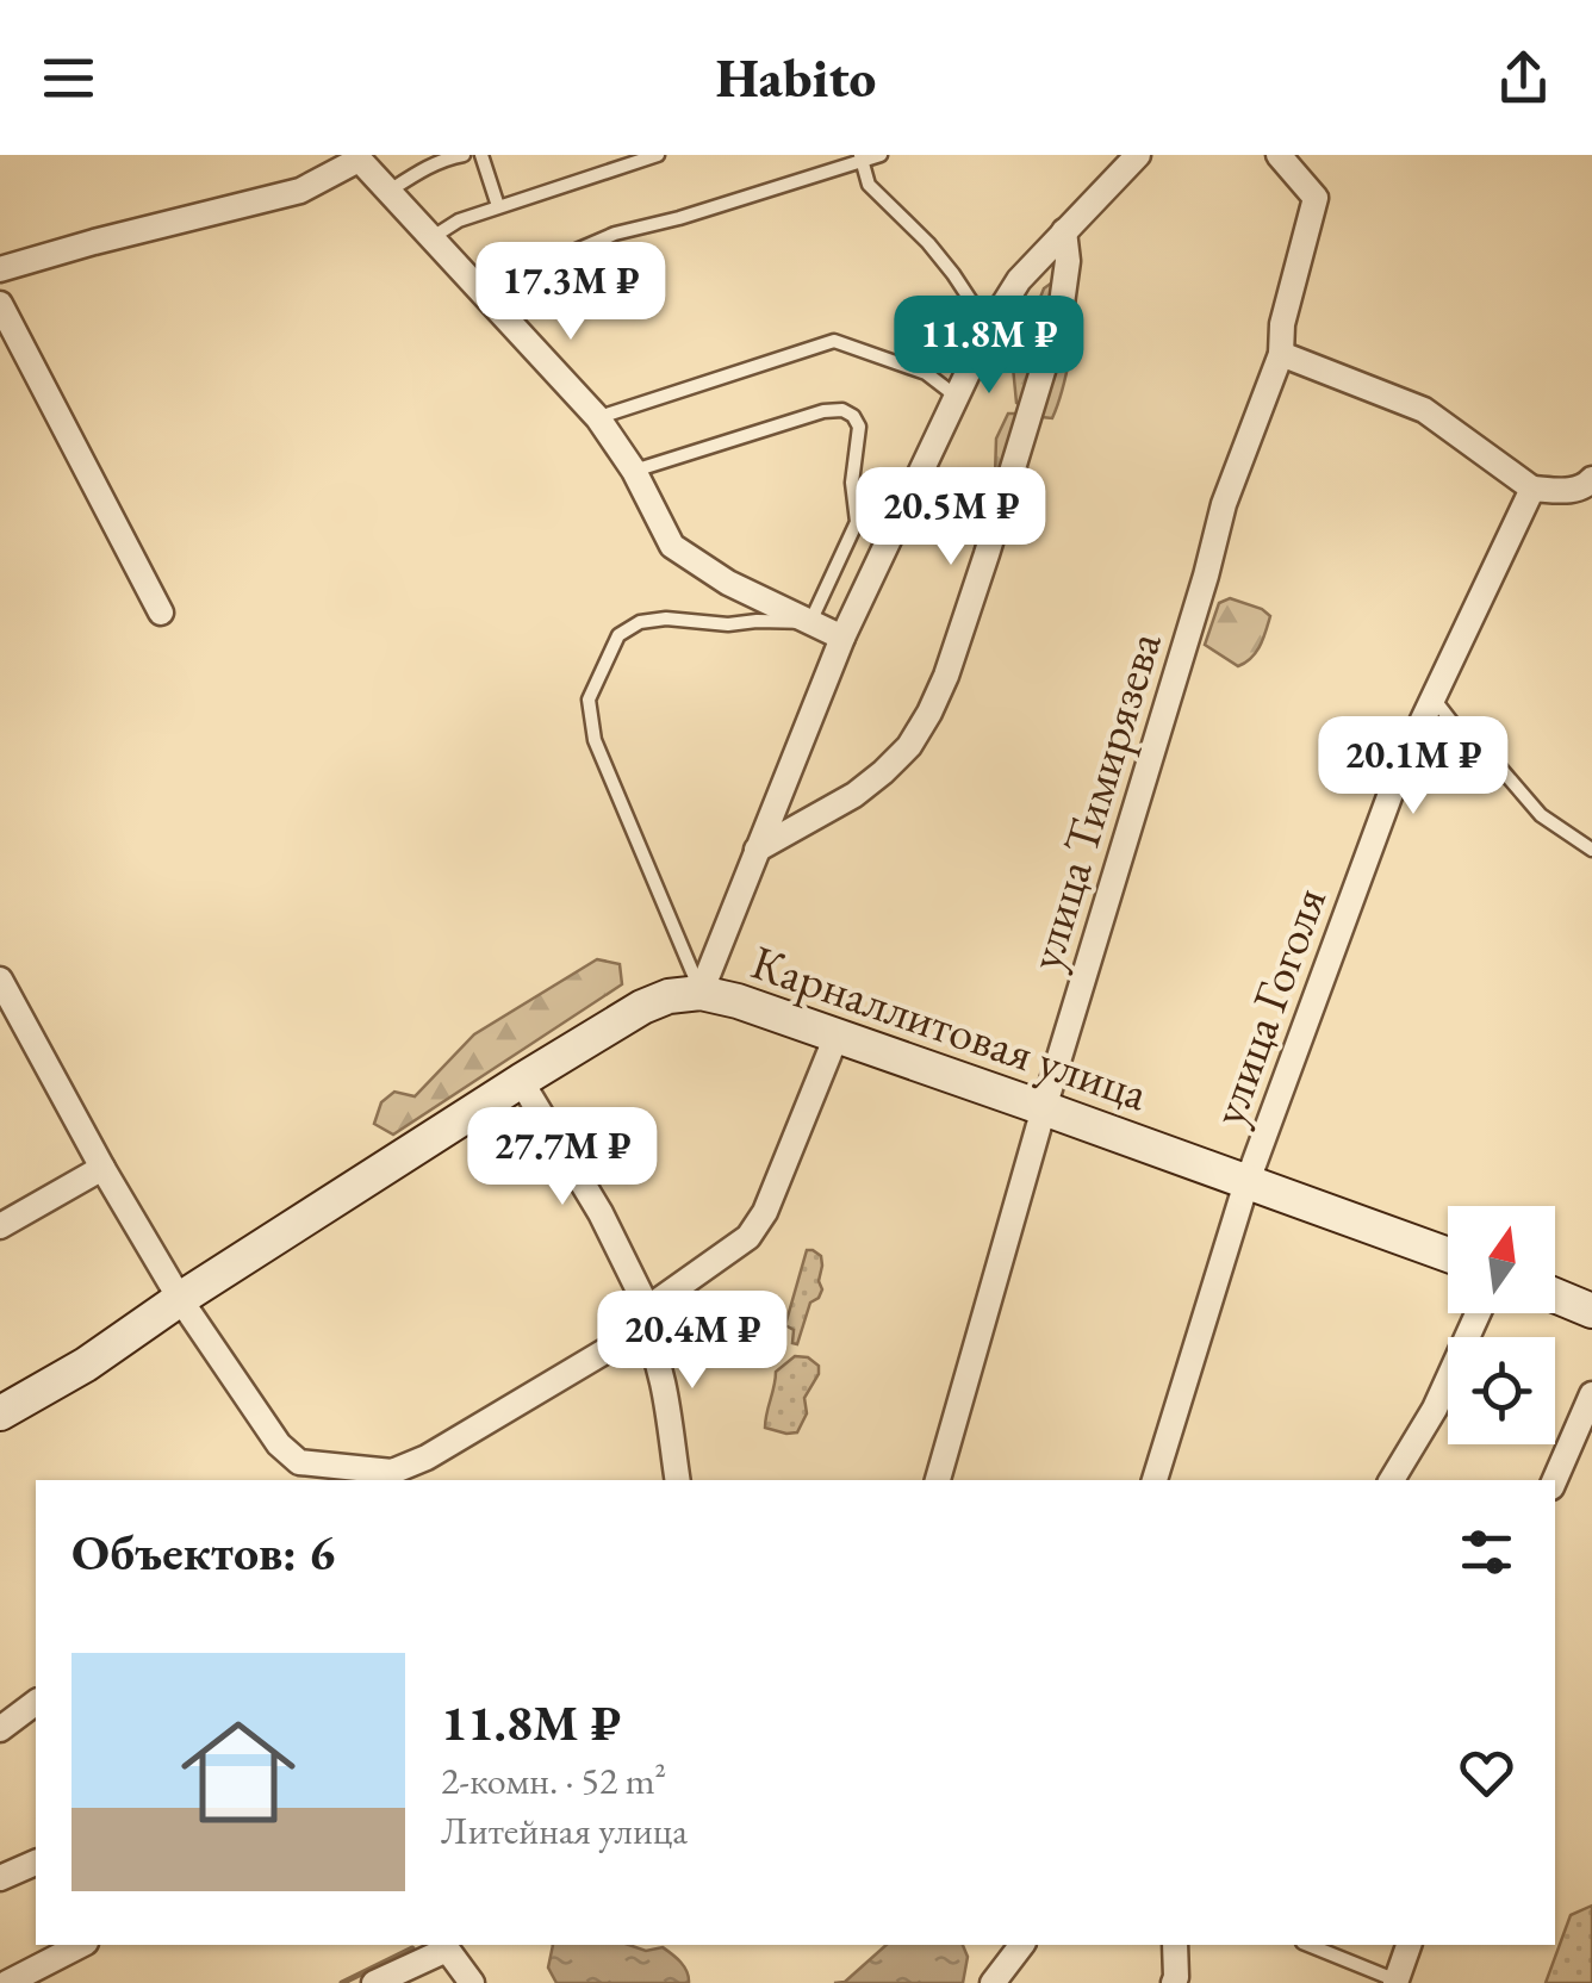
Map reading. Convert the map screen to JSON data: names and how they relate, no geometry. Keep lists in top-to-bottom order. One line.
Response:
{"streets":{"street":["улица Тимирязева","улица Гоголя","Карналлитовая улица"]},"crossings":[["улица Тимирязева","Карналлитовая улица"],["улица Гоголя","Карналлитовая улица"]],"north":"top","page":{"header":"Habito","price":["17.3M ₽","11.8M ₽","20.5M ₽","20.1M ₽","27.7M ₽","20.4M ₽"],"heading":"Объектов: 6","list":[{"name":"11.8M ₽","note":"2-комн. · 52 m² · Литейная улица"}]}}
